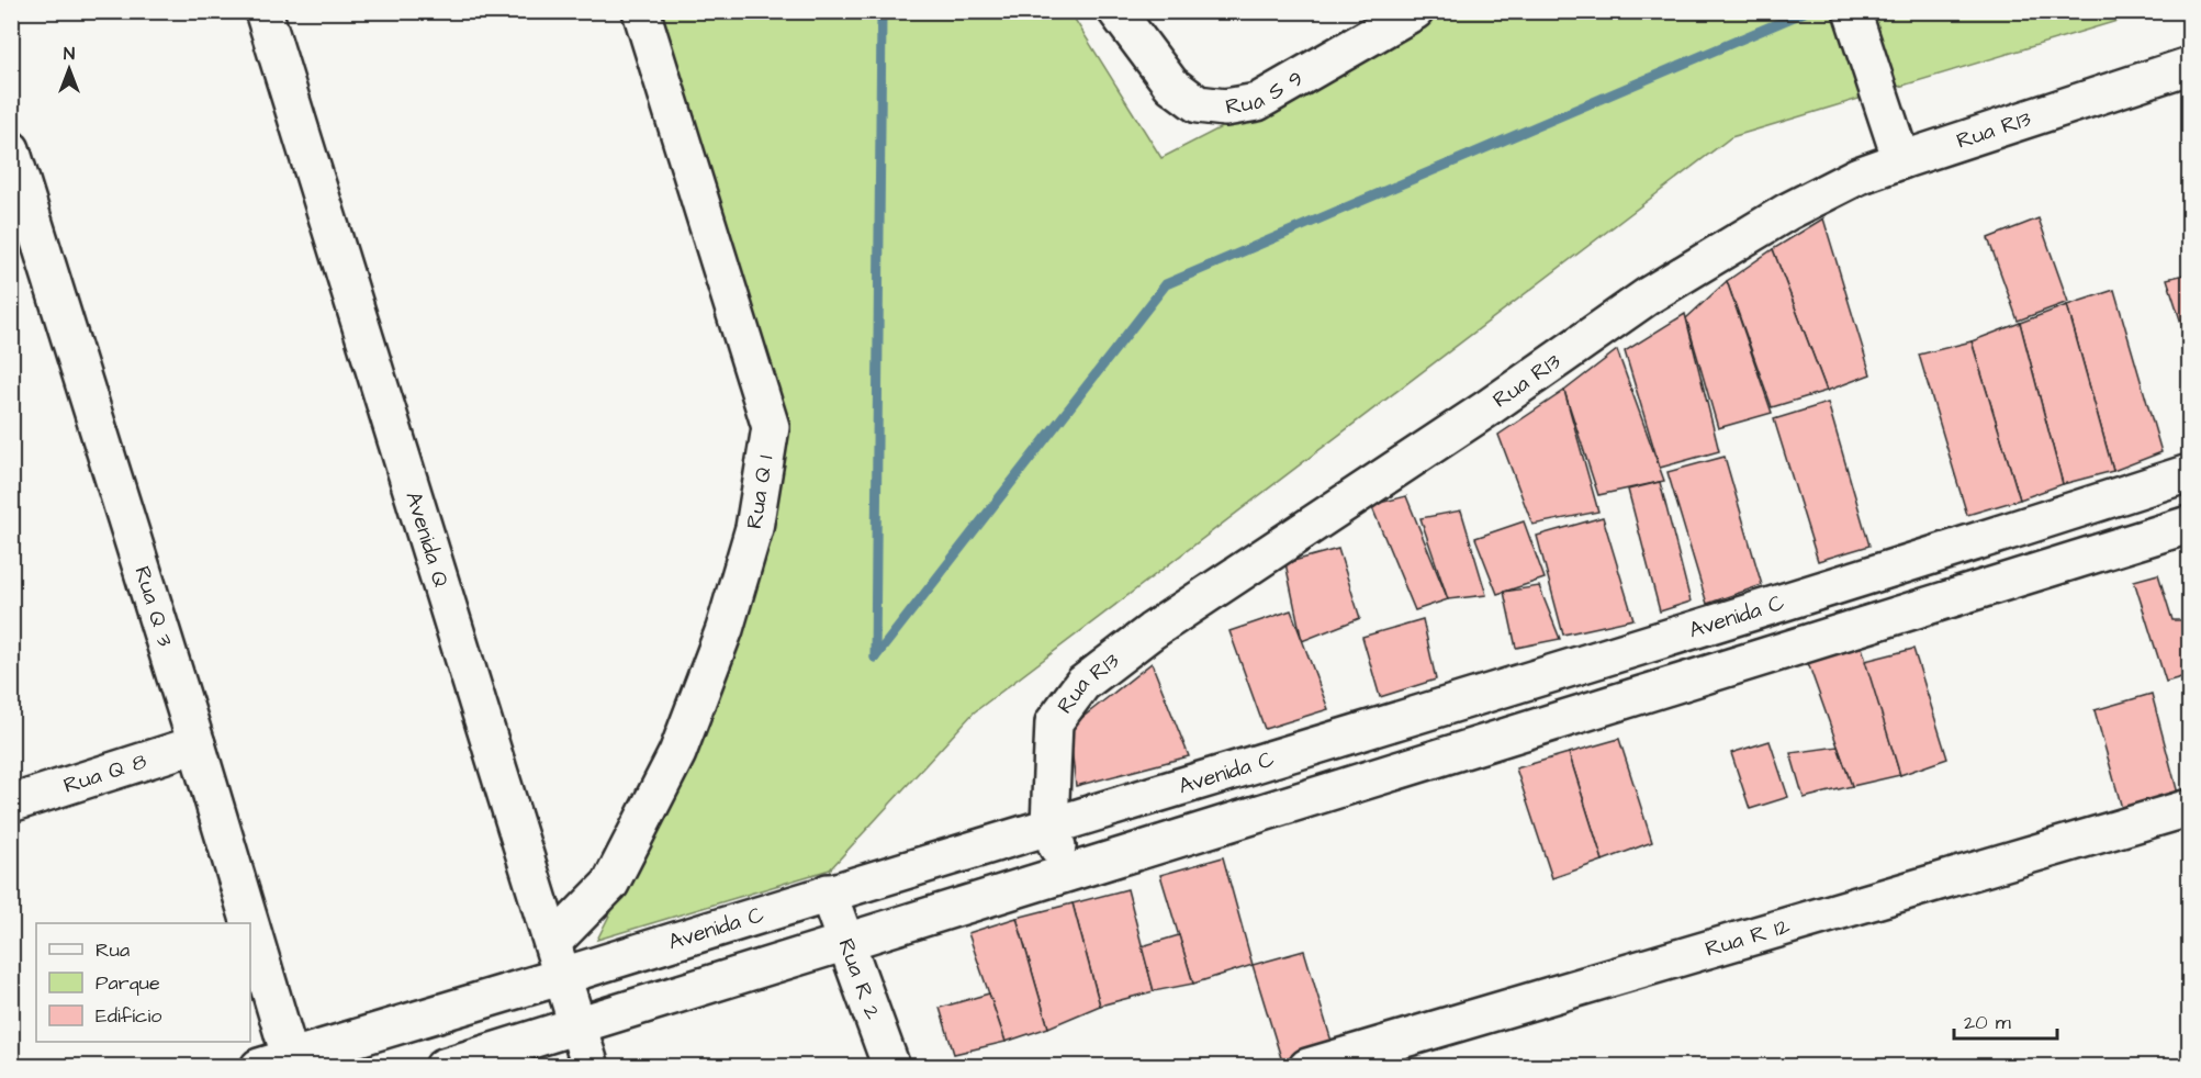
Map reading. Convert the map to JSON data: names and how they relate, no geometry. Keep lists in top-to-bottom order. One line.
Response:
{"streets":{"street":["Rua S 9","Rua R13","Rua Q 1","Avenida Q","Rua Q 3","Avenida C","Rua Q 8","Rua R 12","Rua R 2"]},"crossings":[["Rua R13","Avenida C"],["Rua Q 1","Avenida Q"],["Avenida Q","Avenida C"],["Rua Q 3","Avenida C"],["Rua Q 3","Rua Q 8"],["Avenida C","Rua R 2"]],"legend":["Rua","Parque","Edifício"],"scale_bar":"20 m","north":"top"}
